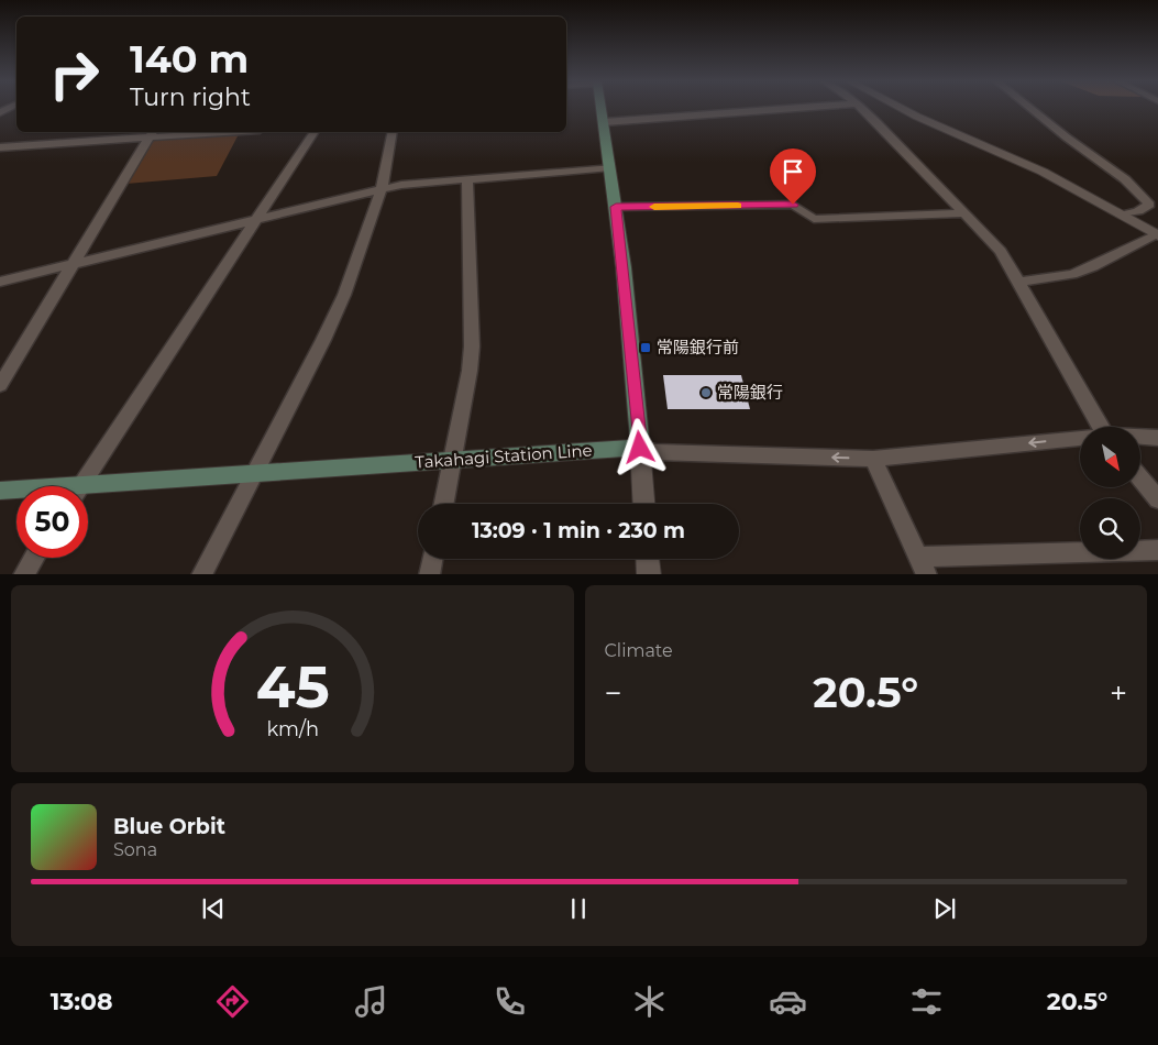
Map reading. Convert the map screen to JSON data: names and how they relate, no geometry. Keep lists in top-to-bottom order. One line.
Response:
{"streets":{"main road":["Takahagi Station Line"]},"places":{"transit":["常陽銀行前"],"other":["常陽銀行"]},"north":"bottom right","page":{"turn":["140 m","Turn right"],"limit":"50","trip":"13:09 · 1 min · 230 m","tile":"Climate","heat":["−","20.5°","+"],"song":["Blue Orbit","Sona"],"tabs":["13:08","20.5°"],"gauge":["45","km/h"]}}
